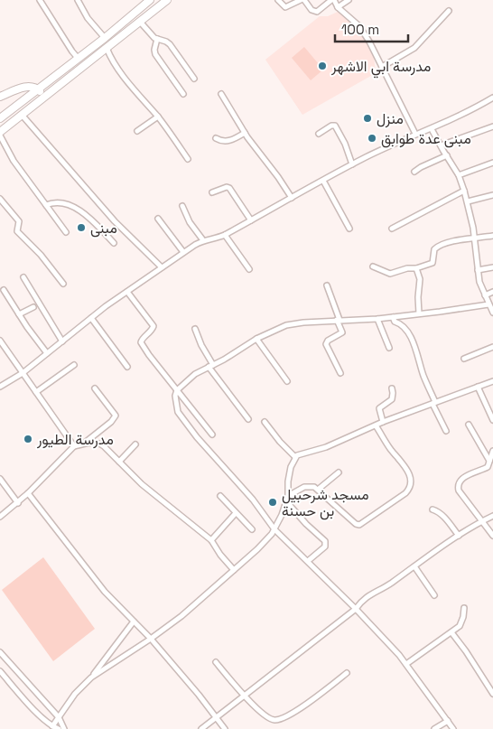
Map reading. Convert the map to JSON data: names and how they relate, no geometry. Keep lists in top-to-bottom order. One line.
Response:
{"places":["مدرسة ابي الاشهر","منزل","مبنى عدة طوابق","مبنى","مدرسة الطيور","مسجد شرحبيل بن حسنة"],"scale_bar":"100 m"}
